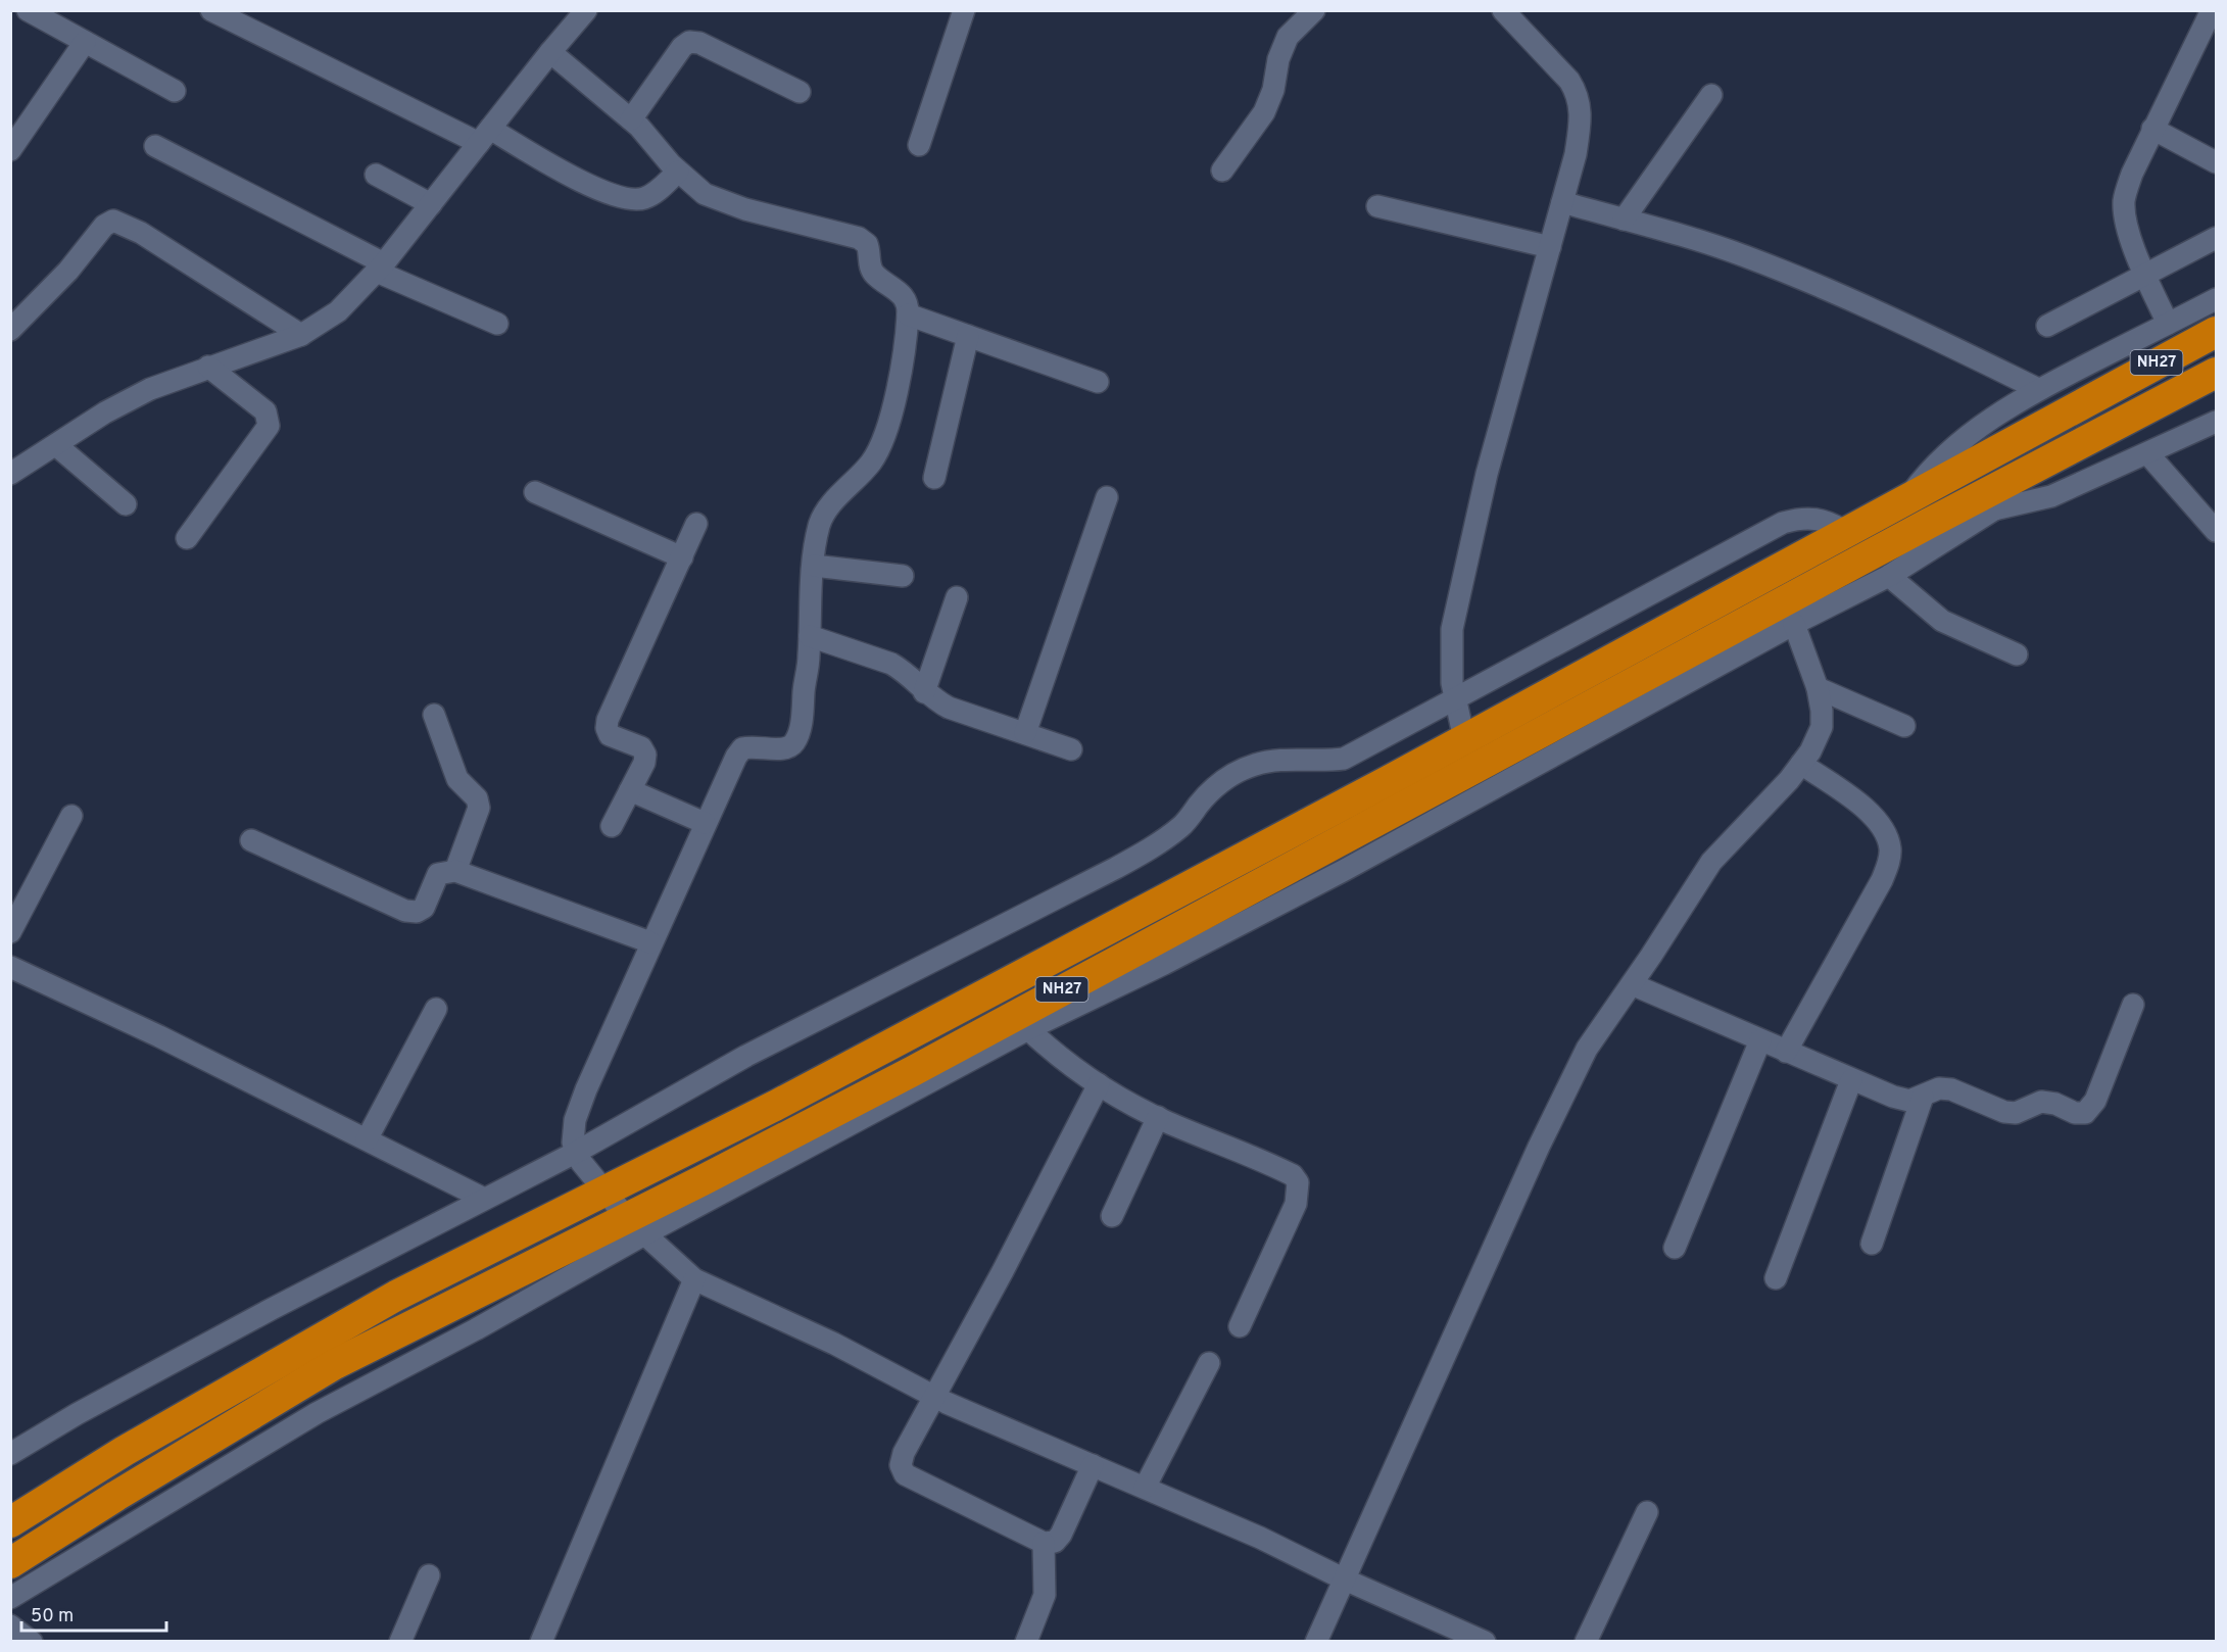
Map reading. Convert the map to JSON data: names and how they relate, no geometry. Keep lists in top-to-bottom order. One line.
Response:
{"streets":{"highway":["NH27"]},"scale_bar":"50 m"}
